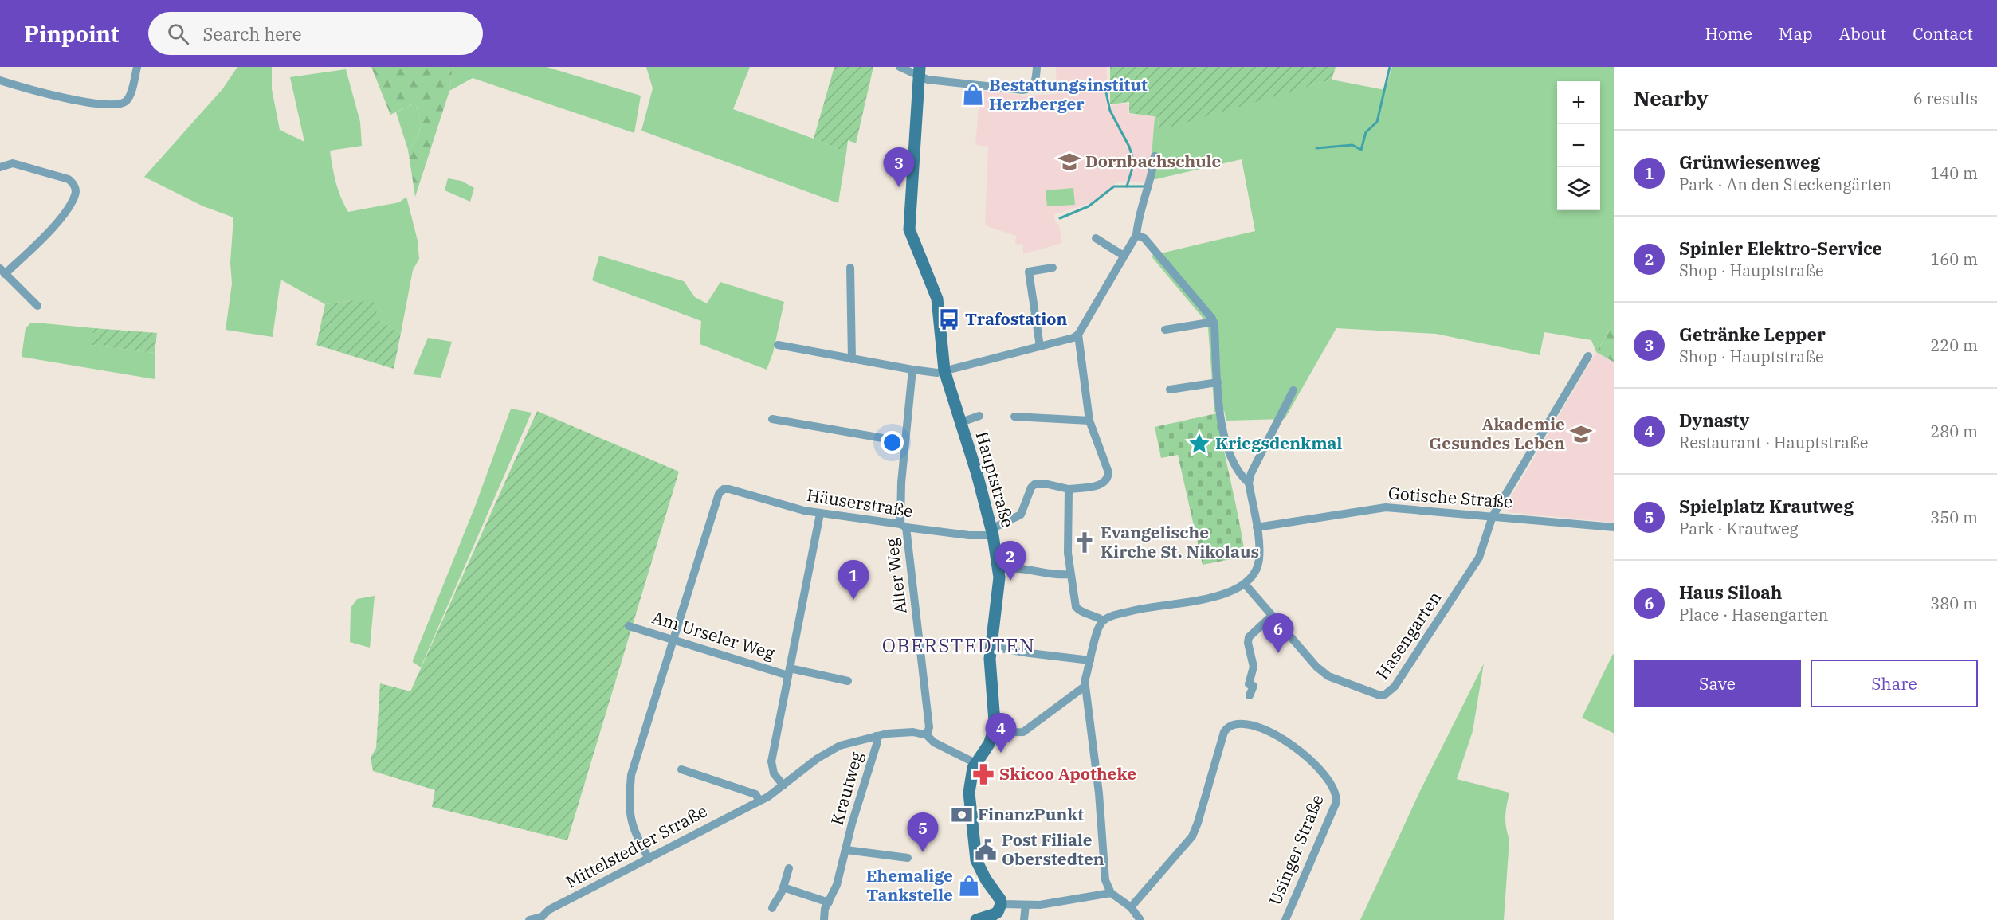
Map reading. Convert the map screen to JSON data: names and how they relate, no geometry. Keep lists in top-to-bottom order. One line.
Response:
{"streets":{"street":["Hauptstraße","Gotische Straße","Häuserstraße","Alter Weg","Am Urseler Weg","Hasengarten","Krautweg","Mittelstedter Straße","Usinger Straße"]},"crossings":[["Hauptstraße","Häuserstraße"],["Hauptstraße","Mittelstedter Straße"],["Gotische Straße","Hasengarten"],["Häuserstraße","Alter Weg"],["Häuserstraße","Am Urseler Weg"],["Alter Weg","Mittelstedter Straße"],["Krautweg","Mittelstedter Straße"]],"districts":["OBERSTEDTEN"],"places":{"shop":["Bestattungsinstitut Herzberger","Ehemalige Tankstelle"],"school or university":["Dornbachschule","Akademie Gesundes Leben"],"bus stop":["Trafostation"],"place":["Kriegsdenkmal"],"church":["Evangelische Kirche St. Nikolaus"],"pharmacy":["Skicoo Apotheke"],"bank":["FinanzPunkt"],"public building":["Post Filiale Oberstedten"]},"page":{"header":"Pinpoint","search":"Search here","nav":["Home","Map","About","Contact"],"heading":["Nearby","6 results"],"map_buttons":["+","−"],"list":[{"mark":"1","name":"Grünwiesenweg","note":"Park · An den Steckengärten","value":"140 m"},{"mark":"2","name":"Spinler Elektro-Service","note":"Shop · Hauptstraße","value":"160 m"},{"mark":"3","name":"Getränke Lepper","note":"Shop · Hauptstraße","value":"220 m"},{"mark":"4","name":"Dynasty","note":"Restaurant · Hauptstraße","value":"280 m"},{"mark":"5","name":"Spielplatz Krautweg","note":"Park · Krautweg","value":"350 m"},{"mark":"6","name":"Haus Siloah","note":"Place · Hasengarten","value":"380 m"}],"pins":["3","2","1","6","4","5"],"buttons":["Save","Share"]}}
